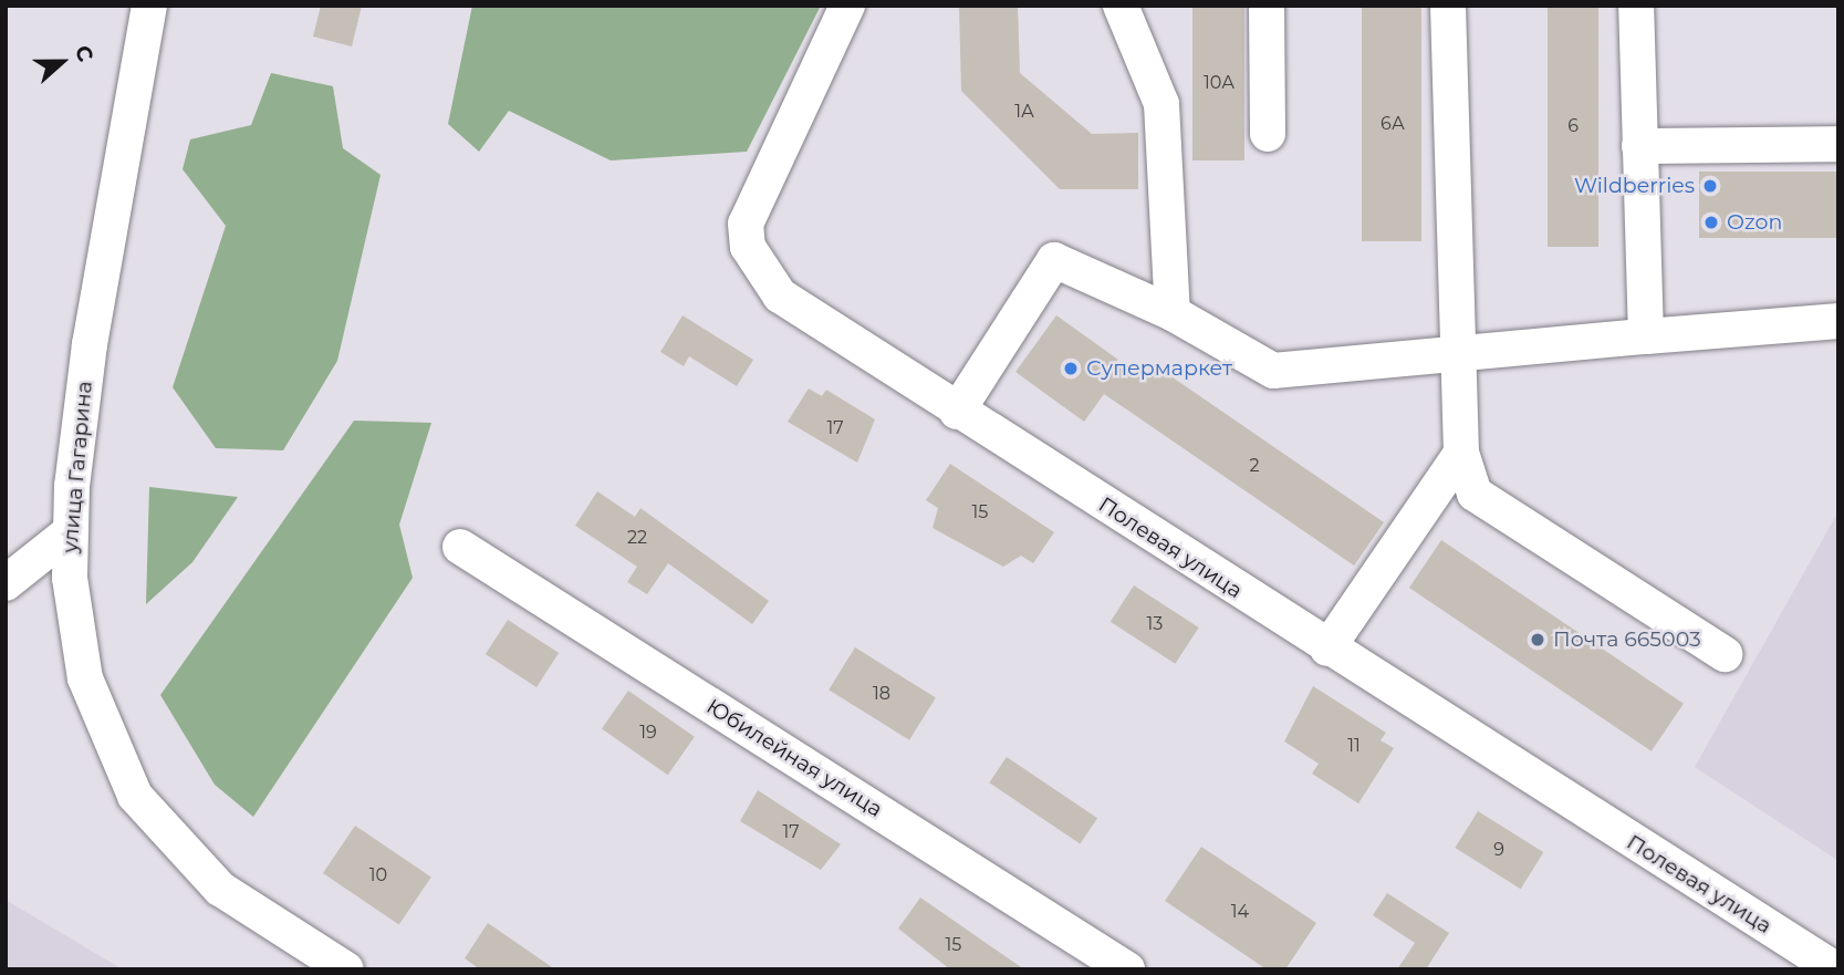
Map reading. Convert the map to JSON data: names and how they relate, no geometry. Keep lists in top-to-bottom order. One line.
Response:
{"streets":{"street":["улица Гагарина","Полевая улица","Юбилейная улица"]},"places":["Wildberries","Ozon","Супермаркет","Почта 665003"],"house_numbers":["10А","1А","6А","6","17","2","15","22","13","18","19","11","17","9","10","14","15"],"north":"right"}
